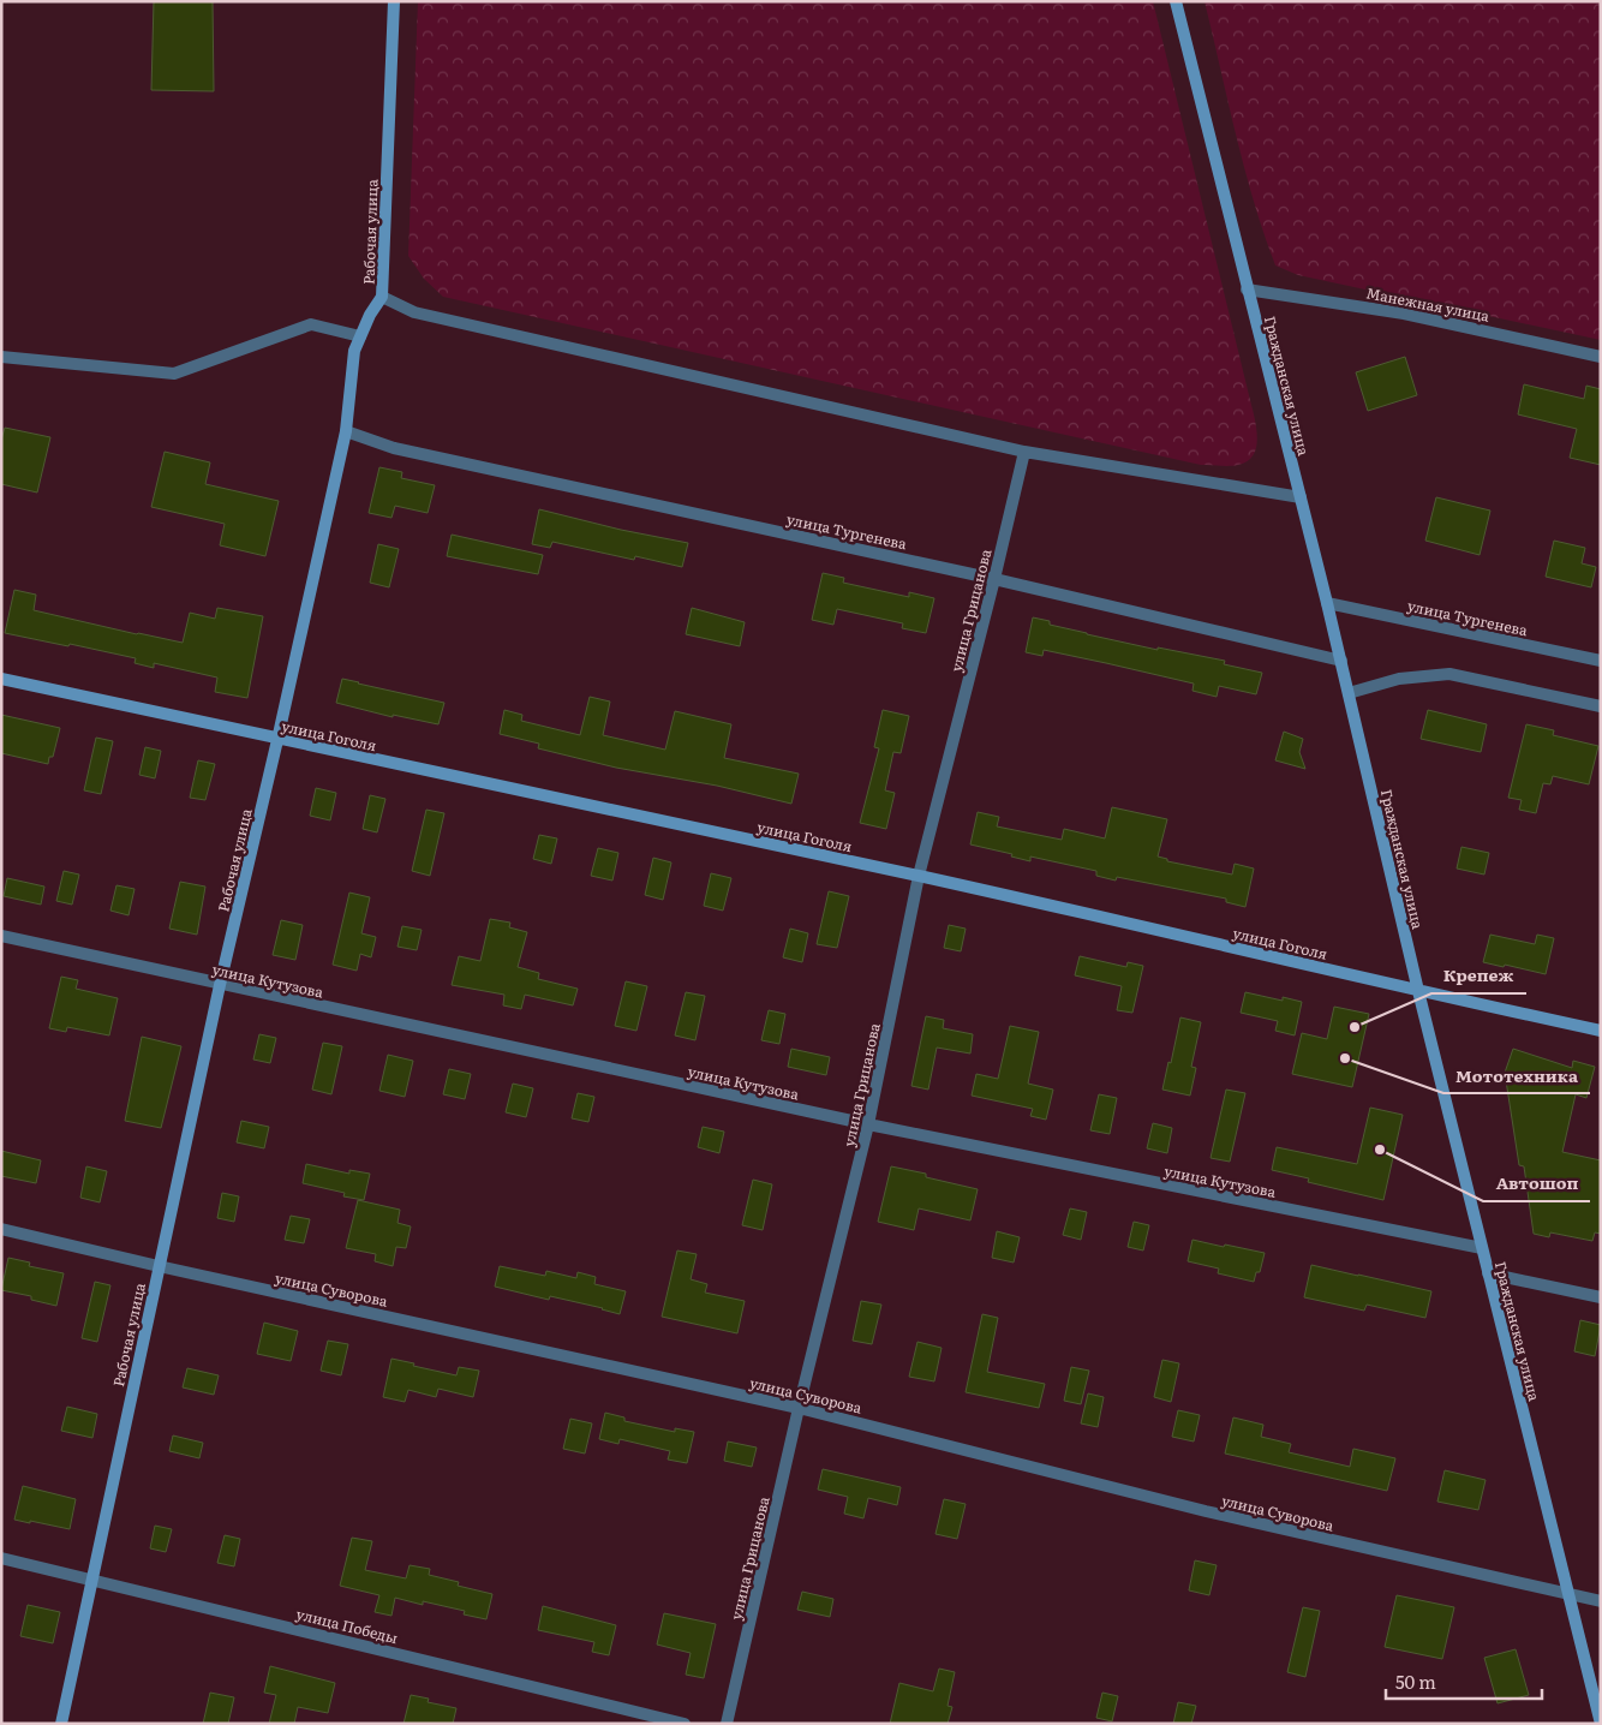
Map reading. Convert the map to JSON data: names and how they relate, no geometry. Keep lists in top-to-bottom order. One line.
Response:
{"streets":{"main road":["Рабочая улица","Гражданская улица","улица Гоголя"],"street":["Манежная улица","улица Тургенева","улица Грицанова","улица Кутузова","улица Суворова","улица Победы"]},"crossings":[["Рабочая улица","улица Тургенева"],["Рабочая улица","улица Гоголя"],["Рабочая улица","улица Кутузова"],["Рабочая улица","улица Суворова"],["Рабочая улица","улица Победы"],["Манежная улица","Гражданская улица"],["Гражданская улица","улица Тургенева"],["Гражданская улица","улица Гоголя"],["Гражданская улица","улица Кутузова"],["Гражданская улица","улица Суворова"],["улица Тургенева","улица Грицанова"],["улица Грицанова","улица Гоголя"],["улица Грицанова","улица Кутузова"],["улица Грицанова","улица Суворова"]],"places":["Крепеж","Мототехника","Автошоп"],"scale_bar":"50 m"}
